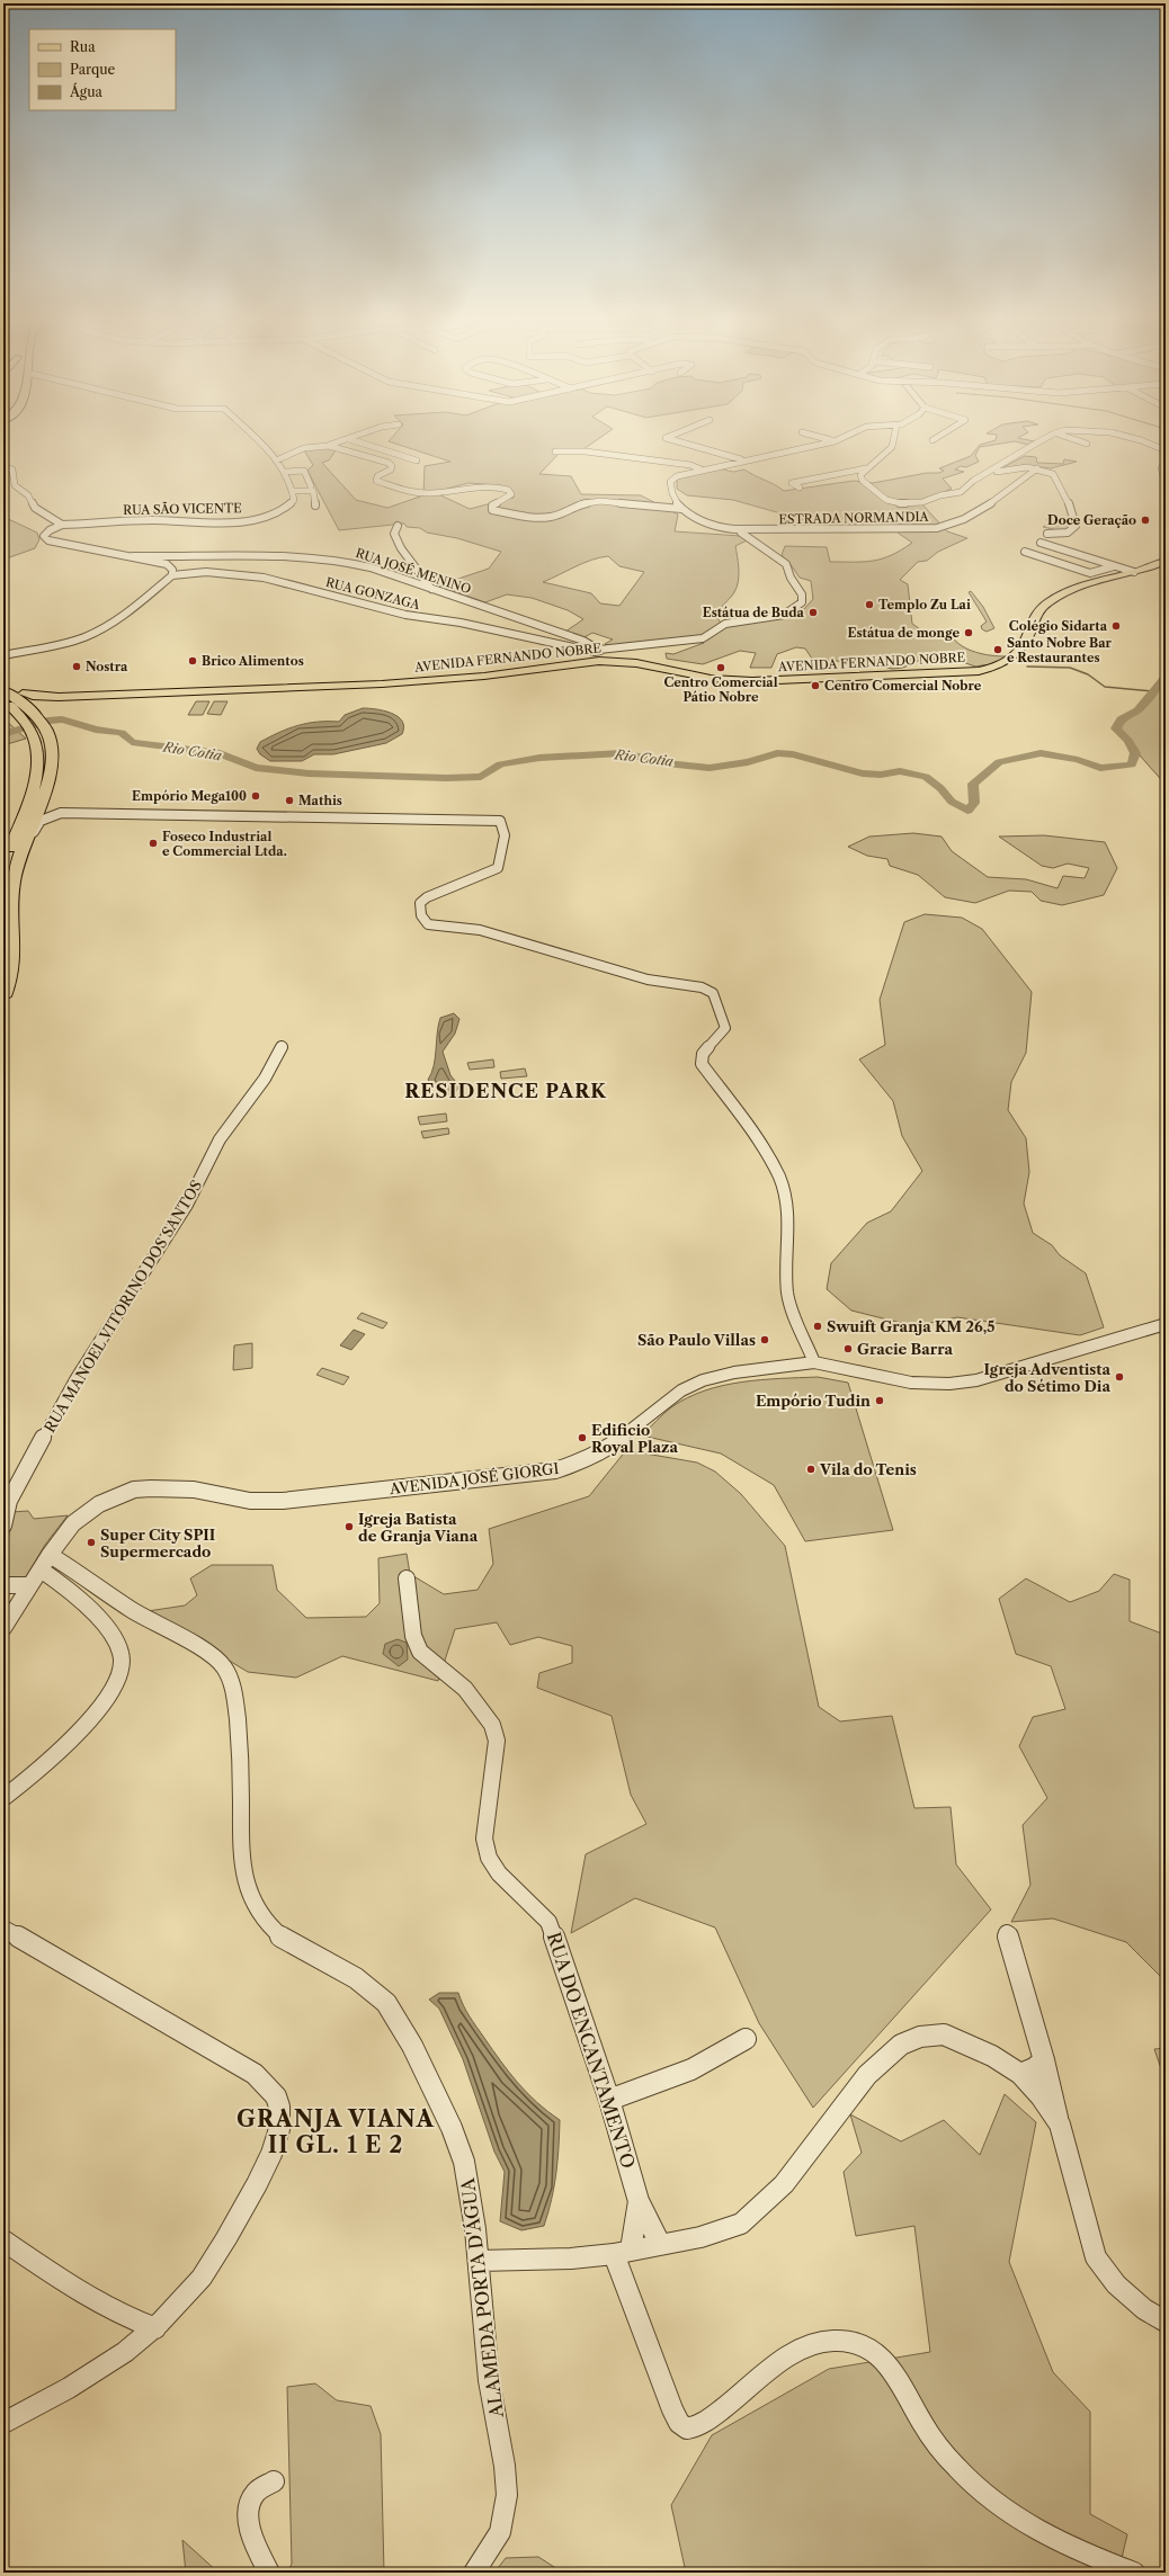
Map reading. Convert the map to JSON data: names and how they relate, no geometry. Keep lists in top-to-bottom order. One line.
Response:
{"streets":{"main road":["AVENIDA FERNANDO NOBRE"],"street":["RUA SÃO VICENTE","ESTRADA NORMANDIA","RUA JOSÉ MENINO","RUA GONZAGA","RUA MANOEL VITORINO DOS SANTOS","AVENIDA JOSÉ GIORGI","RUA DO ENCANTAMENTO","ALAMEDA PORTA D'ÁGUA"]},"crossings":[["ESTRADA NORMANDIA","RUA JOSÉ MENINO"],["ESTRADA NORMANDIA","RUA GONZAGA"],["ESTRADA NORMANDIA","AVENIDA FERNANDO NOBRE"],["RUA JOSÉ MENINO","RUA GONZAGA"],["RUA JOSÉ MENINO","AVENIDA FERNANDO NOBRE"],["RUA GONZAGA","AVENIDA FERNANDO NOBRE"],["AVENIDA JOSÉ GIORGI","ALAMEDA PORTA D'ÁGUA"]],"districts":["RESIDENCE PARK","GRANJA VIANA II GL. 1 E 2"],"water":["Rio Cotia"],"places":["Doce Geração","Templo Zu Lai","Estátua de Buda","Colégio Sidarta","Estátua de monge","Santo Nobre Bar e Restaurantes","Brico Alimentos","Nostra","Centro Comercial Pátio Nobre","Centro Comercial Nobre","Empório Mega100","Mathis","Foseco Industrial e Commercial Ltda.","Swuift Granja KM 26,5","São Paulo Villas","Gracie Barra","Igreja Adventista do Sétimo Dia","Empório Tudin","Edificio Royal Plaza","Vila do Tenis","Igreja Batista de Granja Viana","Super City SPII Supermercado"],"legend":["Rua","Parque","Água"]}
